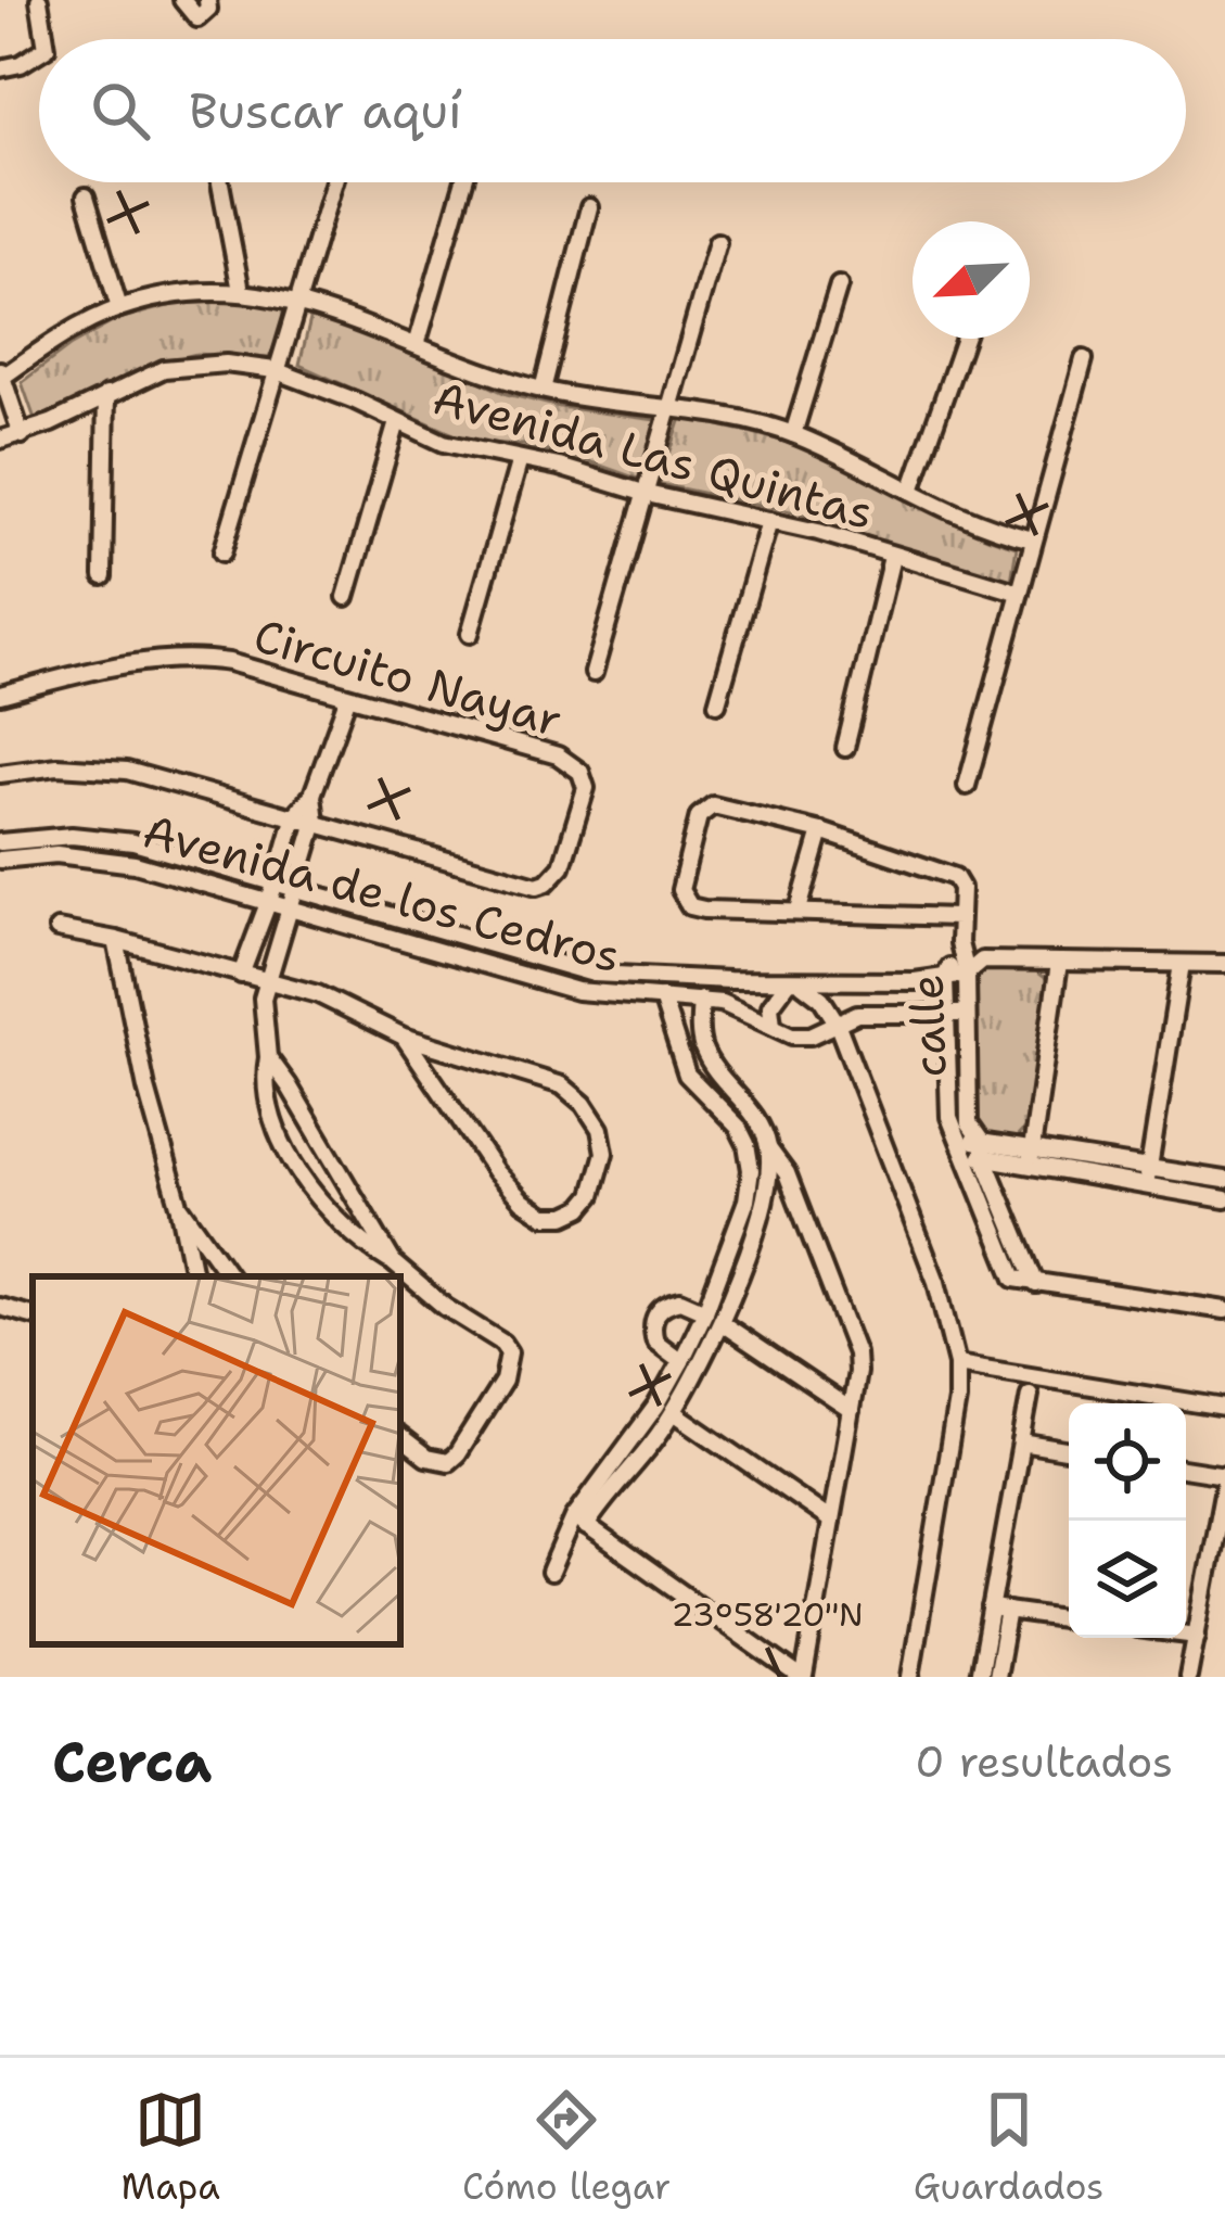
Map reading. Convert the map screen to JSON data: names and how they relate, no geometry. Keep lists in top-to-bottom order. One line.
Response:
{"streets":{"street":["Avenida Las Quintas","Circuito Nayar","Avenida de los Cedros","calle"]},"crossings":[["Avenida de los Cedros","calle"]],"north":"bottom left","page":{"search":"Buscar aquí","heading":["Cerca","0 resultados"],"nav":["Mapa","Cómo llegar","Guardados"]},"coordinates":["23°58'20\"N"]}
